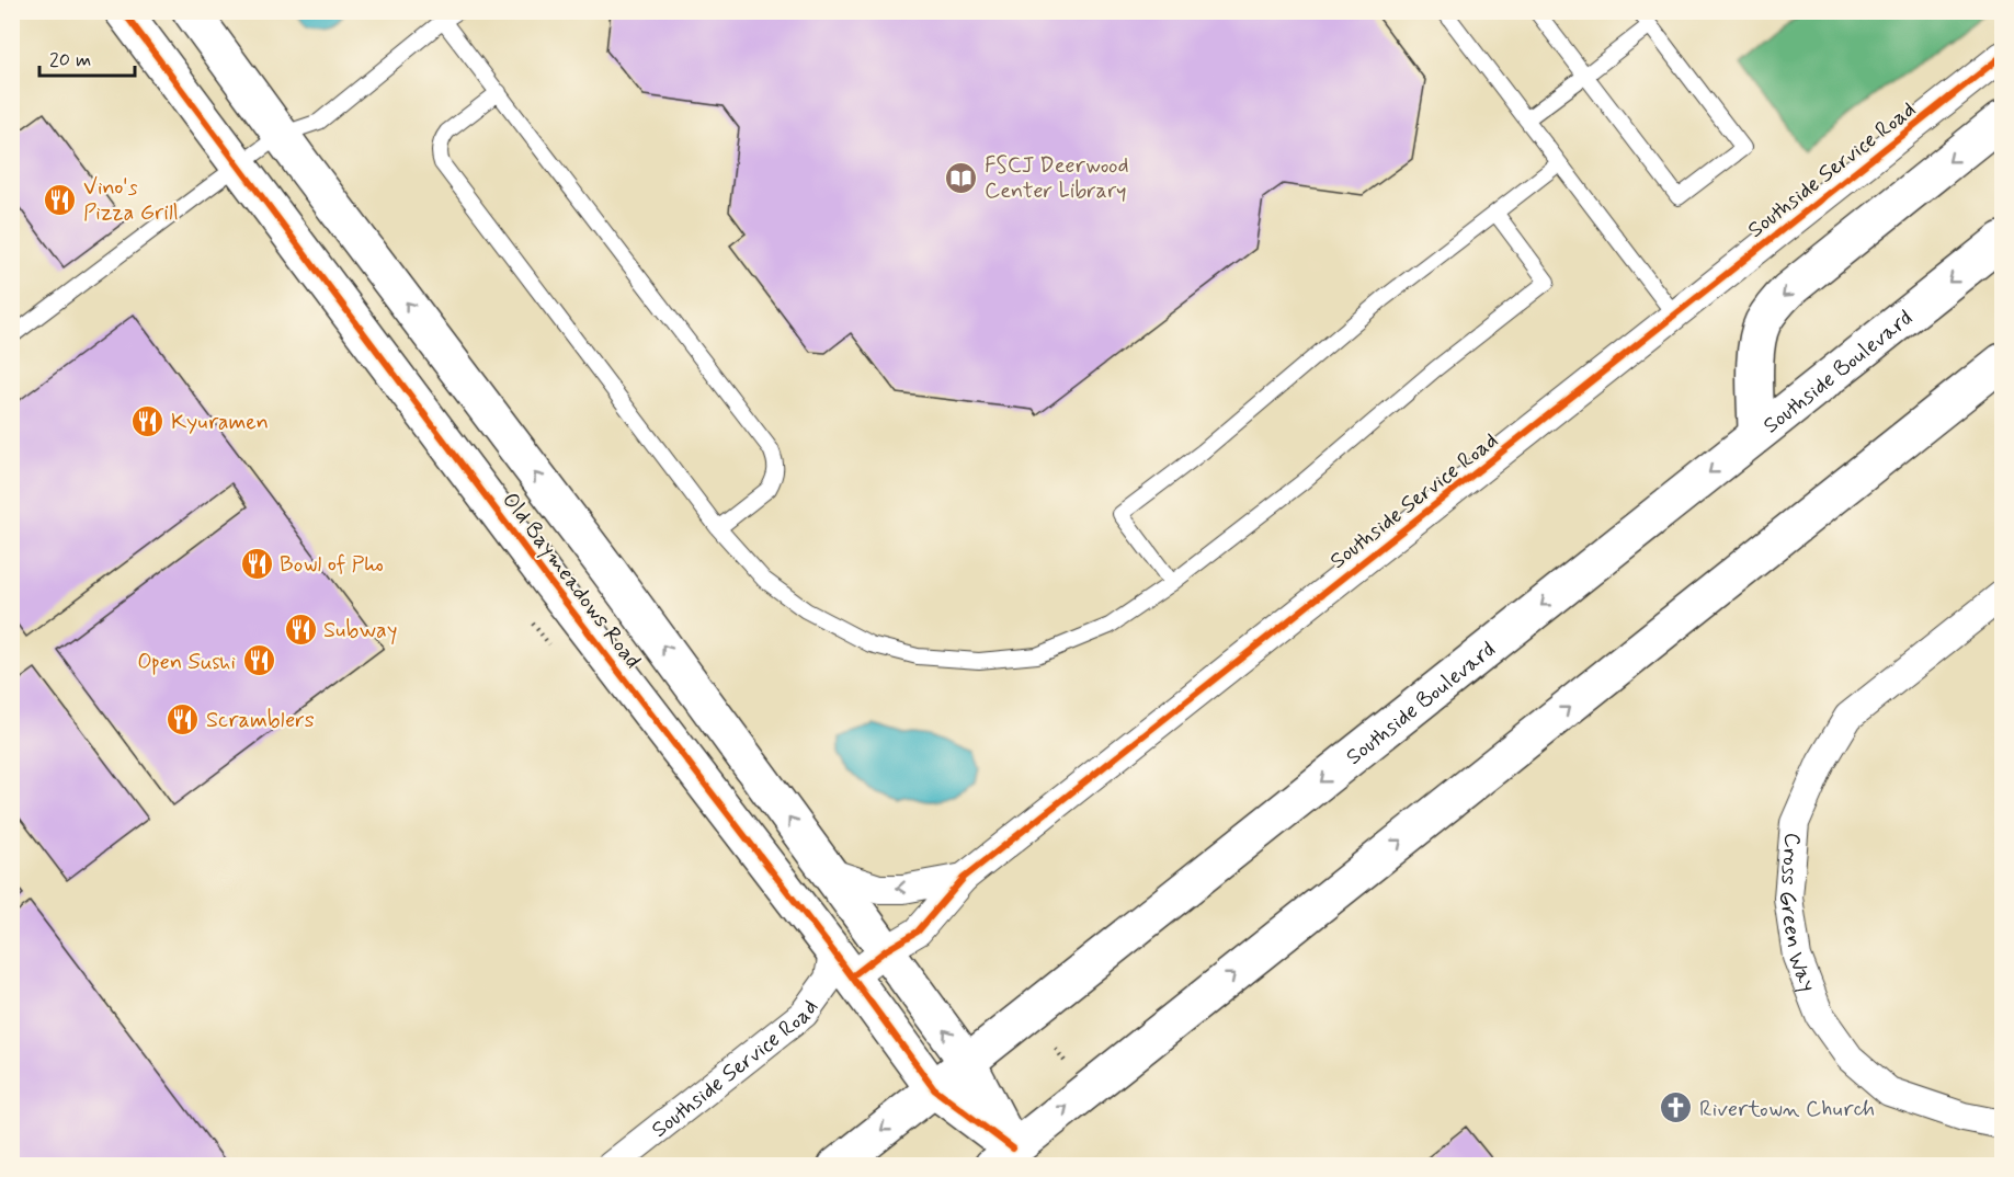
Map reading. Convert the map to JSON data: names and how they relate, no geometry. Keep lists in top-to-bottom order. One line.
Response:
{"streets":{"main road":["Southside Boulevard","Old Baymeadows Road"],"street":["Southside Service Road","Cross Green Way"]},"crossings":[["Southside Service Road","Old Baymeadows Road"],["Southside Boulevard","Old Baymeadows Road"]],"places":{"library":["FSCJ Deerwood Center Library"],"restaurant":["Vino's Pizza Grill","Kyuramen","Bowl of Pho","Subway","Open Sushi","Scramblers"],"church":["Rivertown Church"]},"scale_bar":"20 m"}
